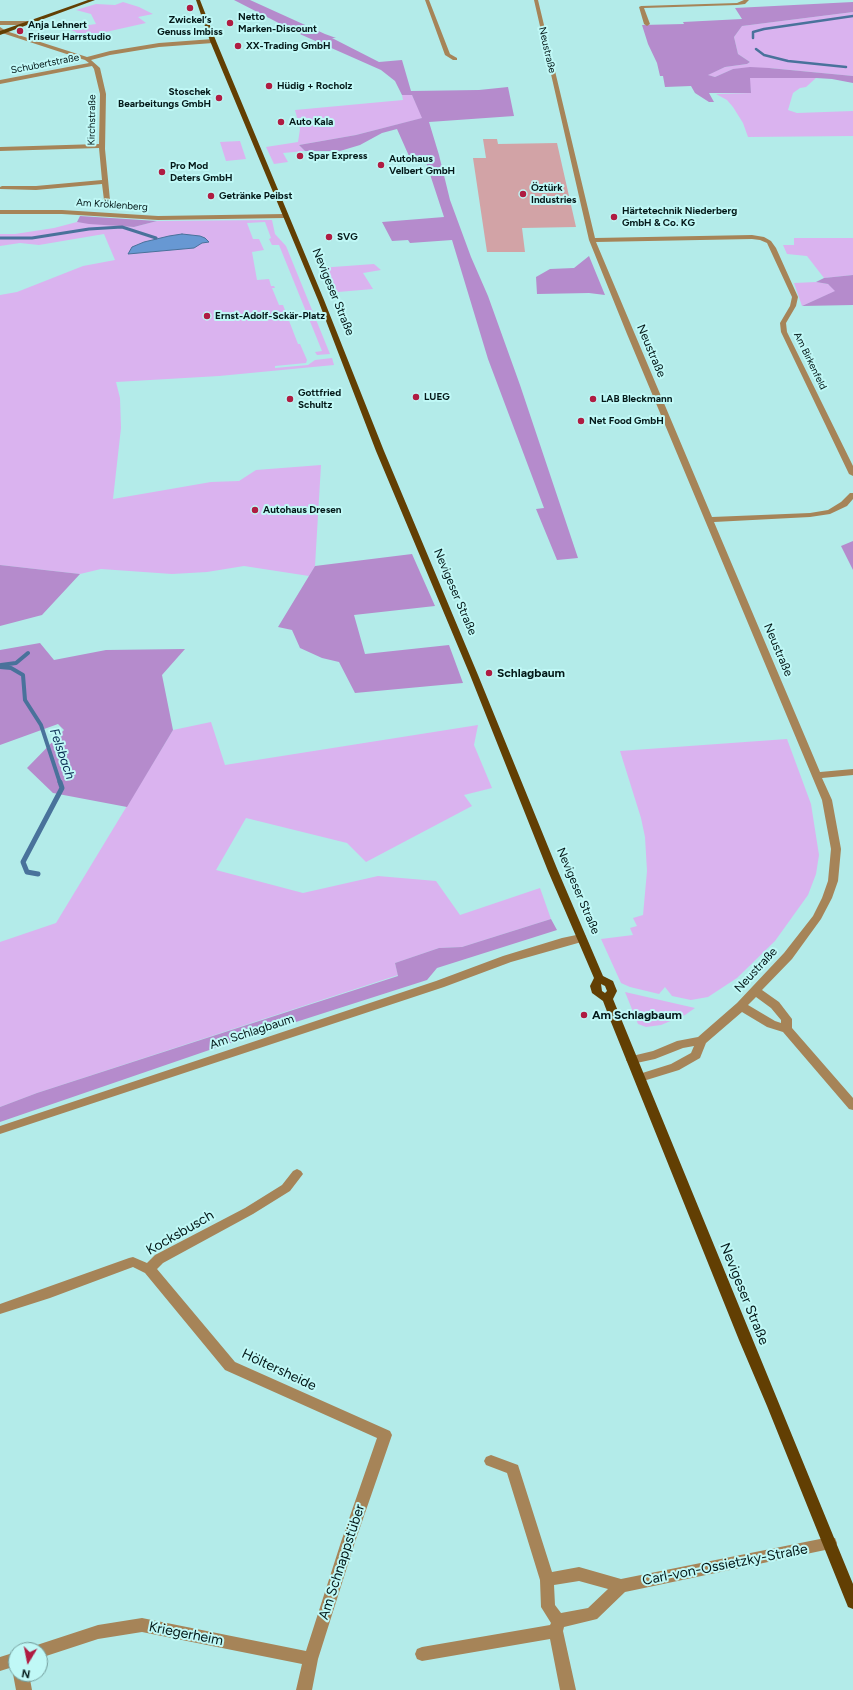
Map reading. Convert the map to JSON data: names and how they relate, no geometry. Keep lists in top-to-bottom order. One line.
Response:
{"streets":{"main road":["Nevigeser Straße"],"street":["Neustraße","Schubertstraße","Kirchstraße","Am Kröklenberg","Am Birkenfeld","Am Schlagbaum","Kocksbusch","Höltersheide","Am Schnappstüber","Carl-von-Ossietzky-Straße","Kriegerheim"]},"crossings":[["Neustraße","Nevigeser Straße"],["Neustraße","Am Birkenfeld"],["Schubertstraße","Kirchstraße"],["Schubertstraße","Nevigeser Straße"],["Am Kröklenberg","Nevigeser Straße"],["Nevigeser Straße","Am Schlagbaum"],["Nevigeser Straße","Carl-von-Ossietzky-Straße"],["Kocksbusch","Höltersheide"],["Höltersheide","Am Schnappstüber"],["Am Schnappstüber","Kriegerheim"]],"water":["Felsbach"],"places":["Zwickel‘s Genuss Imbiss","Netto Marken-Discount","Anja Lehnert Friseur Harrstudio","XX-Trading GmbH","Hüdig + Rocholz","Stoschek Bearbeitungs GmbH","Auto Kala","Spar Express","Autohaus Velbert GmbH","Pro Mod Deters GmbH","Öztürk Industries","Getränke Peibst","Härtetechnik Niederberg GmbH & Co. KG","SVG","Ernst-Adolf-Sckär-Platz","LUEG","Gottfried Schultz","LAB Bleckmann","Net Food GmbH","Autohaus Dresen","Schlagbaum","Am Schlagbaum"],"north":"bottom"}
